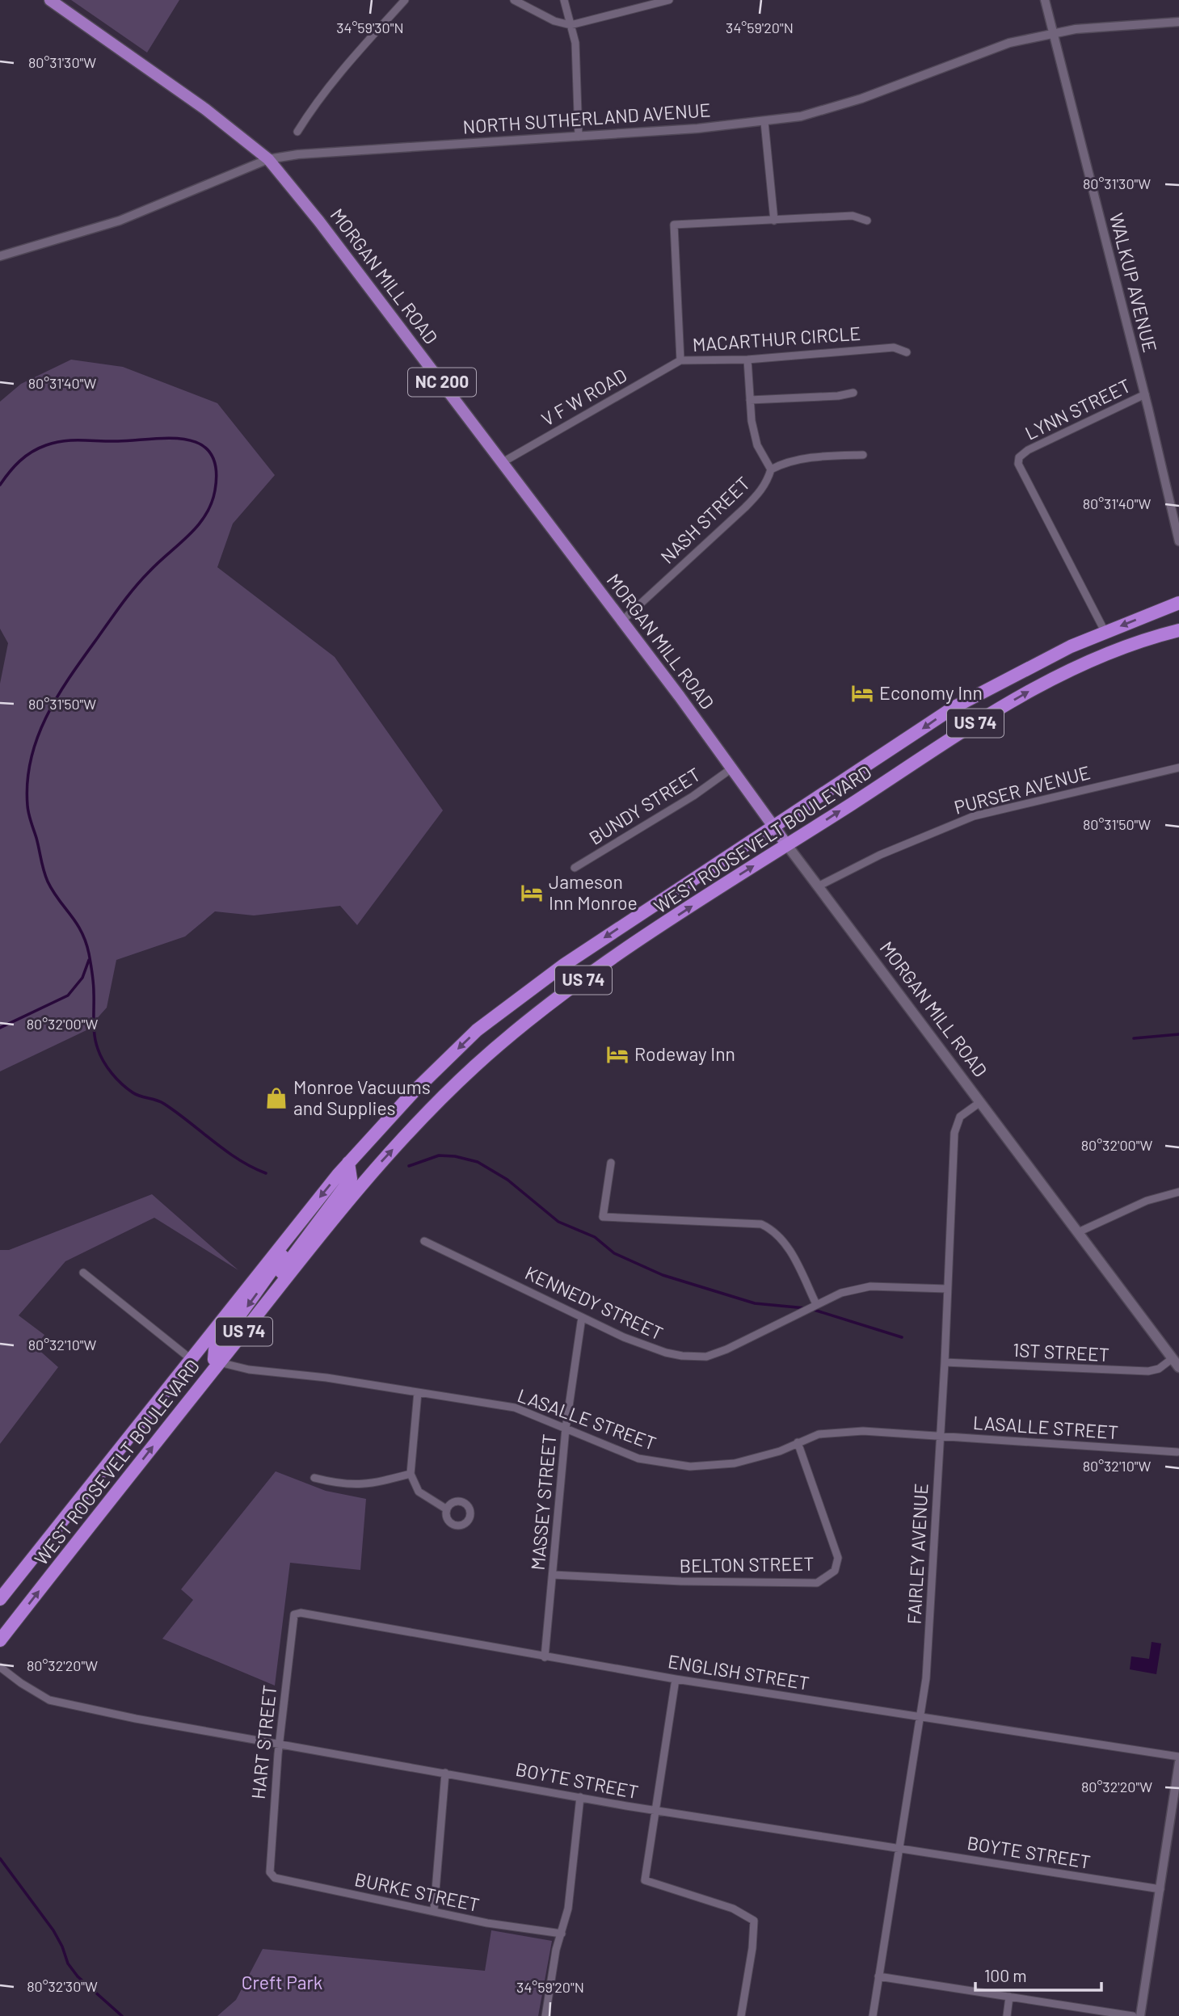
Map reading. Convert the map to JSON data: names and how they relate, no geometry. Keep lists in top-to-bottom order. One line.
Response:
{"streets":{"highway":["US 74","WEST ROOSEVELT BOULEVARD"],"main road":["MORGAN MILL ROAD","NC 200"],"street":["NORTH SUTHERLAND AVENUE","WALKUP AVENUE","MACARTHUR CIRCLE","V F W ROAD","LYNN STREET","NASH STREET","PURSER AVENUE","BUNDY STREET","KENNEDY STREET","1ST STREET","LASALLE STREET","MASSEY STREET","FAIRLEY AVENUE","BELTON STREET","ENGLISH STREET","HART STREET","BOYTE STREET","BURKE STREET"]},"crossings":[["NORTH SUTHERLAND AVENUE","MORGAN MILL ROAD"],["NORTH SUTHERLAND AVENUE","WALKUP AVENUE"],["MORGAN MILL ROAD","V F W ROAD"],["MORGAN MILL ROAD","NASH STREET"],["MORGAN MILL ROAD","PURSER AVENUE"],["MORGAN MILL ROAD","BUNDY STREET"],["MORGAN MILL ROAD","WEST ROOSEVELT BOULEVARD"],["MORGAN MILL ROAD","1ST STREET"],["MORGAN MILL ROAD","FAIRLEY AVENUE"],["WALKUP AVENUE","LYNN STREET"],["MACARTHUR CIRCLE","V F W ROAD"],["MACARTHUR CIRCLE","NASH STREET"],["LYNN STREET","WEST ROOSEVELT BOULEVARD"],["WEST ROOSEVELT BOULEVARD","LASALLE STREET"],["KENNEDY STREET","MASSEY STREET"],["KENNEDY STREET","FAIRLEY AVENUE"],["1ST STREET","FAIRLEY AVENUE"],["LASALLE STREET","MASSEY STREET"],["LASALLE STREET","FAIRLEY AVENUE"],["LASALLE STREET","BELTON STREET"],["MASSEY STREET","BELTON STREET"],["MASSEY STREET","ENGLISH STREET"],["FAIRLEY AVENUE","ENGLISH STREET"],["FAIRLEY AVENUE","BOYTE STREET"],["ENGLISH STREET","HART STREET"],["HART STREET","BOYTE STREET"],["HART STREET","BURKE STREET"]],"parks":["Creft Park"],"places":{"hotel":["Economy Inn","Jameson Inn Monroe","Rodeway Inn"],"shop":["Monroe Vacuums and Supplies"]},"scale_bar":"100 m","coordinates":["34°59'30\"N","34°59'20\"N","80°31'30\"W","80°31'40\"W","80°31'50\"W","80°32'00\"W","80°32'10\"W","80°32'20\"W","80°32'30\"W"]}
